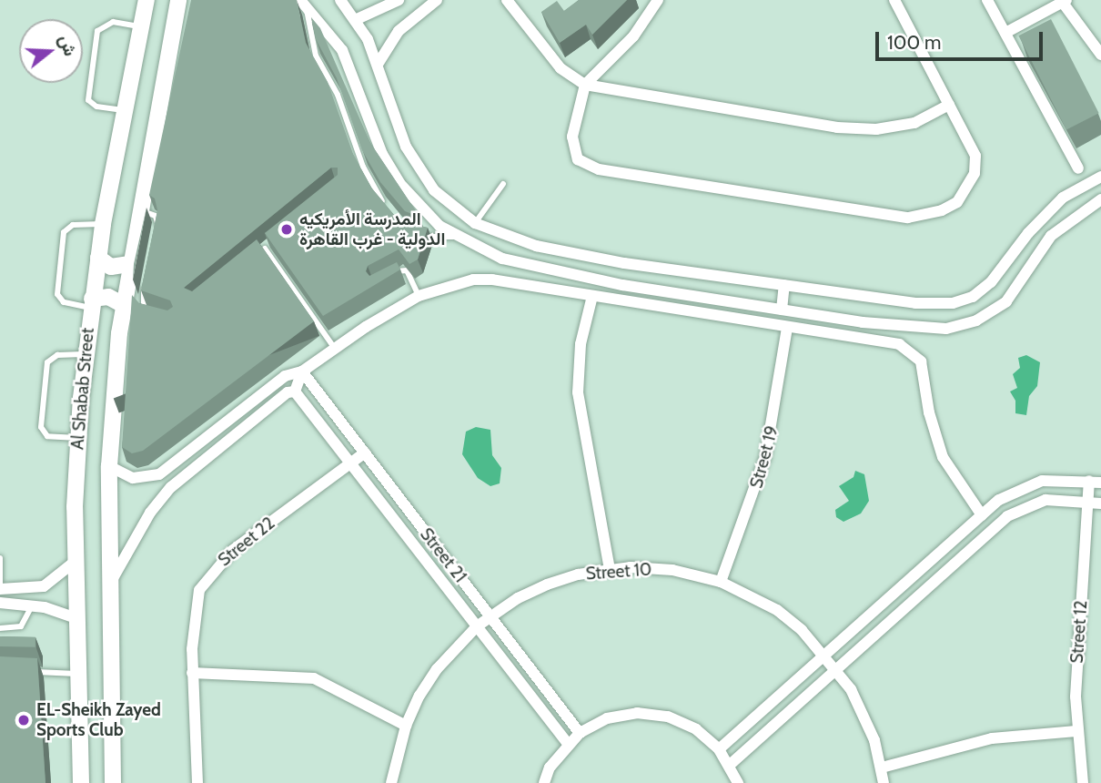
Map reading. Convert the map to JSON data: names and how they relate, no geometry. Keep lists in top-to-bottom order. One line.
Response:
{"streets":{"street":["Al Shabab Street","Street 19","Street 22","Street 21","Street 10","Street 12"]},"crossings":[["Street 19","Street 10"],["Street 22","Street 21"],["Street 21","Street 10"]],"places":["المدرسة الأمريكيه الدولية - غرب القاهرة","EL-Sheikh Zayed Sports Club"],"scale_bar":"100 m","north":"right"}
